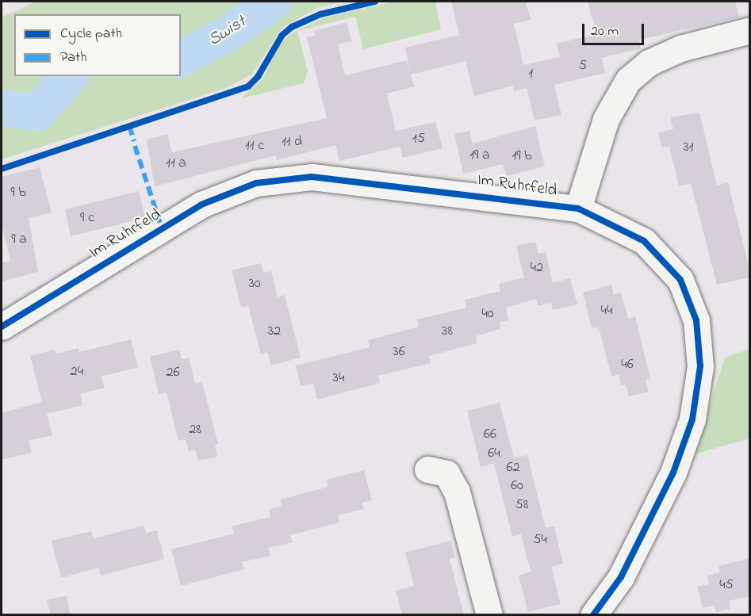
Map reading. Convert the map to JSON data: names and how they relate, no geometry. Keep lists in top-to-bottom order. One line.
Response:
{"streets":{"street":["Im Ruhrfeld"]},"water":["Swist"],"house_numbers":["5","1","15","11 d","11 c","31","19 a","19 b","11 a","9 b","9 c","9 a","42","30","44","40","32","38","36","46","24","26","34","28","66","64","62","60","58","54","45"],"legend":["Cycle path","Path"],"scale_bar":"20 m"}
